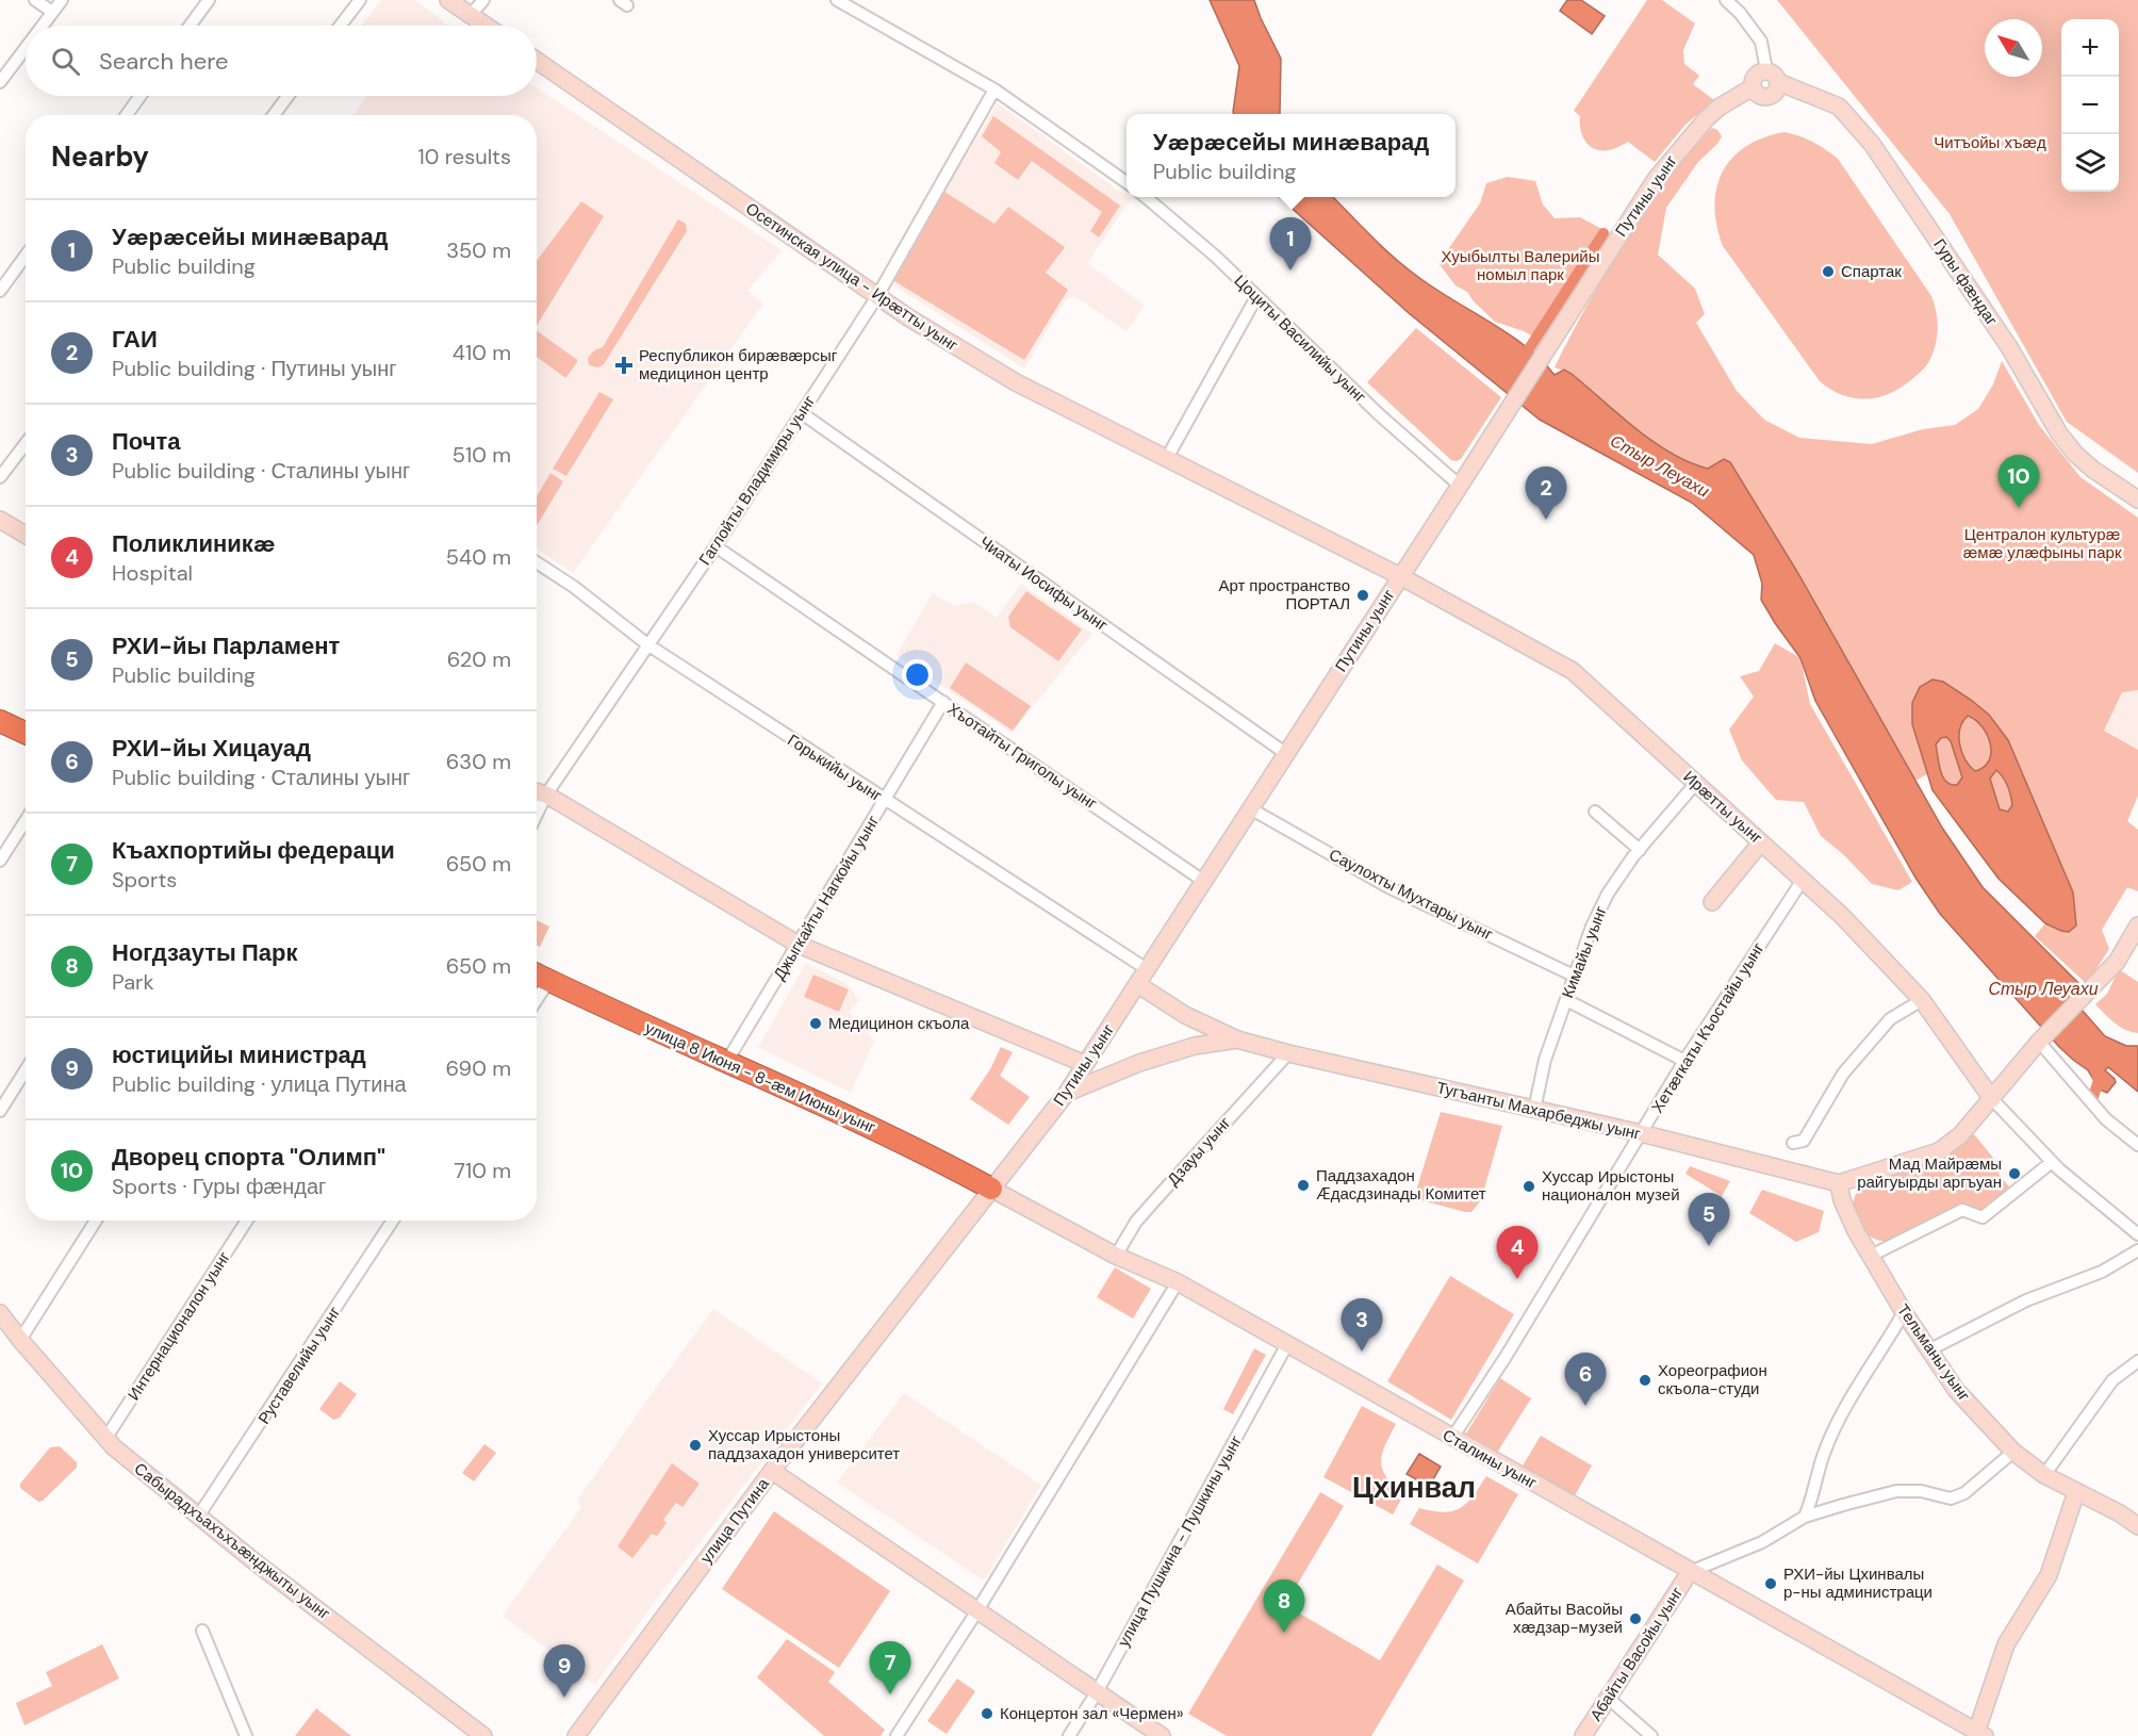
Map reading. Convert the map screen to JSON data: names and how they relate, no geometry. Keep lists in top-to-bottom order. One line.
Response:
{"streets":{"highway":["улица 8 Июня - 8-ӕм Июны уынг"],"street":["Путины уынг","Осетинская улица - Ирæтты уынг","Гуры фӕндаг","Цоциты Василийы уынг","Гаглойты Владимиры уынг","Чиаты Иосифы уынг","Хъотайты Григолы уынг","Горькийы уынг","Ирæтты уынг","Саулохты Мухтары уынг","Джыгкайты Нагкойы уынг","Кимайы уынг","Хетæгкаты Къостайы уынг","Тугъанты Махарбеджы уынг","Дзауы уынг","Интернационалон уынг","Тельманы уынг","Руставелийы уынг","Сталины уынг","улица Путина","Сабырадхъахъхъæнджыты уынг","улица Пушкина - Пушкины уынг","Абайты Васойы уынг"]},"crossings":[["Путины уынг","Осетинская улица - Ирæтты уынг"],["Путины уынг","Гуры фӕндаг"],["Путины уынг","Цоциты Василийы уынг"],["Путины уынг","Чиаты Иосифы уынг"],["Путины уынг","Хъотайты Григолы уынг"],["Путины уынг","Горькийы уынг"],["Путины уынг","Ирæтты уынг"],["Путины уынг","Саулохты Мухтары уынг"],["Путины уынг","улица 8 Июня - 8-ӕм Июны уынг"],["Путины уынг","Тугъанты Махарбеджы уынг"],["Путины уынг","Сталины уынг"],["Путины уынг","улица Путина"],["Осетинская улица - Ирæтты уынг","Гаглойты Владимиры уынг"],["Осетинская улица - Ирæтты уынг","Ирæтты уынг"],["Гаглойты Владимиры уынг","Чиаты Иосифы уынг"],["Гаглойты Владимиры уынг","Хъотайты Григолы уынг"],["Гаглойты Владимиры уынг","Горькийы уынг"],["Хъотайты Григолы уынг","Джыгкайты Нагкойы уынг"],["Горькийы уынг","Джыгкайты Нагкойы уынг"],["Ирæтты уынг","Кимайы уынг"],["Ирæтты уынг","Хетæгкаты Къостайы уынг"],["Саулохты Мухтары уынг","Кимайы уынг"],["Джыгкайты Нагкойы уынг","улица 8 Июня - 8-ӕм Июны уынг"],["Кимайы уынг","Тугъанты Махарбеджы уынг"],["Хетæгкаты Къостайы уынг","Тугъанты Махарбеджы уынг"],["Хетæгкаты Къостайы уынг","Сталины уынг"],["улица 8 Июня - 8-ӕм Июны уынг","Сталины уынг"],["улица 8 Июня - 8-ӕм Июны уынг","улица Путина"],["Тугъанты Махарбеджы уынг","Дзауы уынг"],["Тугъанты Махарбеджы уынг","Тельманы уынг"],["Дзауы уынг","Сталины уынг"],["Интернационалон уынг","Сабырадхъахъхъæнджыты уынг"],["Руставелийы уынг","Сабырадхъахъхъæнджыты уынг"],["Сталины уынг","улица Путина"],["Сталины уынг","улица Пушкина - Пушкины уынг"],["Сталины уынг","Абайты Васойы уынг"]],"districts":["Цхинвал"],"water":["Стыр Леуахи"],"parks":["Читъойы хъæд","Хуыбылты Валерийы номыл парк","Централон культурæ æмæ улæфыны парк"],"places":{"other":["Спартак","Арт пространство ПОРТАЛ","Медицинон скъола","Мад Майрæмы райгуырды аргъуан","Паддзахадон Æдасдзинады Комитет","Хуссар Ирыстоны националон музей","Хореографион скъола-студи","Хуссар Ирыстоны паддзахадон университет","РХИ-йы Цхинвалы р-ны администраци","Абайты Васойы хæдзар-музей","Концертон зал «Чермен»"],"health":["Республикон бирæвæрсыг медицинон центр"]},"north":"top left","page":{"map_buttons":["+","−"],"search":"Search here","popup":["Уæрæсейы минæварад","Public building"],"heading":["Nearby","10 results"],"list":[{"mark":"1","name":"Уæрæсейы минæварад","note":"Public building","value":"350 m"},{"mark":"2","name":"ГАИ","note":"Public building · Путины уынг","value":"410 m"},{"mark":"3","name":"Почта","note":"Public building · Сталины уынг","value":"510 m"},{"mark":"4","name":"Поликлиникæ","note":"Hospital","value":"540 m"},{"mark":"5","name":"РХИ-йы Парламент","note":"Public building","value":"620 m"},{"mark":"6","name":"РХИ-йы Хицауад","note":"Public building · Сталины уынг","value":"630 m"},{"mark":"7","name":"Къахпортийы федераци","note":"Sports","value":"650 m"},{"mark":"8","name":"Ногдзауты Парк","note":"Park","value":"650 m"},{"mark":"9","name":"юстицийы министрад","note":"Public building · улица Путина","value":"690 m"},{"mark":"10","name":"Дворец спорта \"Олимп\"","note":"Sports · Гуры фӕндаг","value":"710 m"}],"pins":["1","10","2","5","4","3","6","8","7","9"]}}
